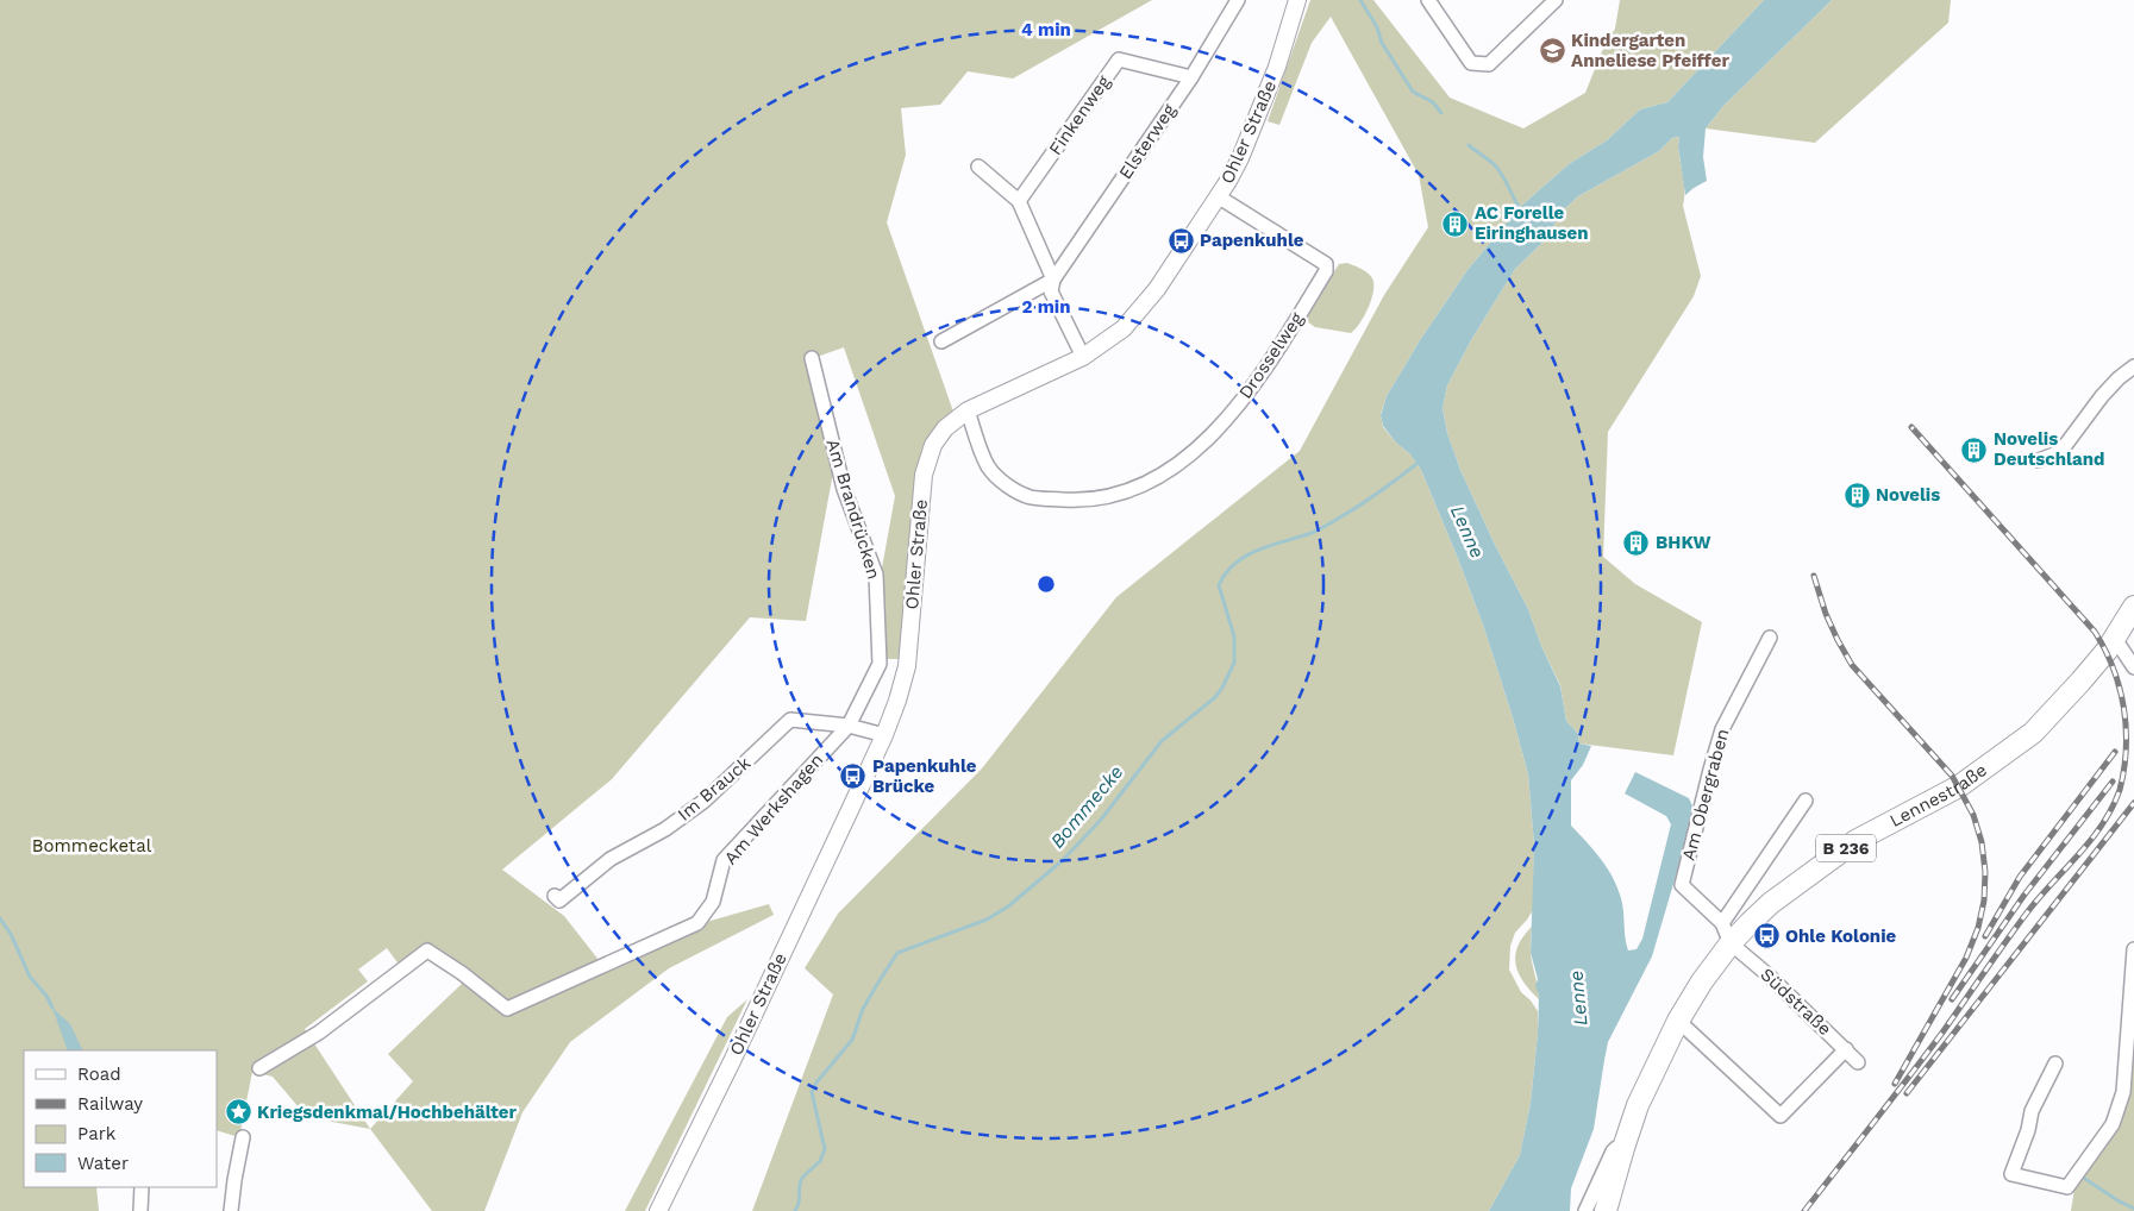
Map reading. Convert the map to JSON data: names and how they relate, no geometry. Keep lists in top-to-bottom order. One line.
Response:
{"streets":{"main road":["Lennestraße","B 236"],"street":["Finkenweg","Ohler Straße","Elsterweg","Drosselweg","Am Brandrücken","Im Brauck","Am Obergraben","Am Werkshagen","Südstraße"]},"crossings":[["Finkenweg","Elsterweg"],["Ohler Straße","Drosselweg"],["Ohler Straße","Im Brauck"],["Am Brandrücken","Im Brauck"],["Am Brandrücken","Am Werkshagen"],["Im Brauck","Am Werkshagen"],["Am Obergraben","Lennestraße"],["Am Obergraben","Südstraße"],["Lennestraße","Südstraße"]],"water":["Lenne","Bommecke"],"parks":["Bommecketal"],"places":{"school or university":["Kindergarten Anneliese Pfeiffer"],"building":["AC Forelle Eiringhausen","Novelis Deutschland","Novelis","BHKW"],"bus stop":["Papenkuhle","Papenkuhle Brücke","Ohle Kolonie"],"place":["Kriegsdenkmal/Hochbehälter"]},"legend":["Road","Railway","Park","Water"],"rings":["4 min","2 min"]}
